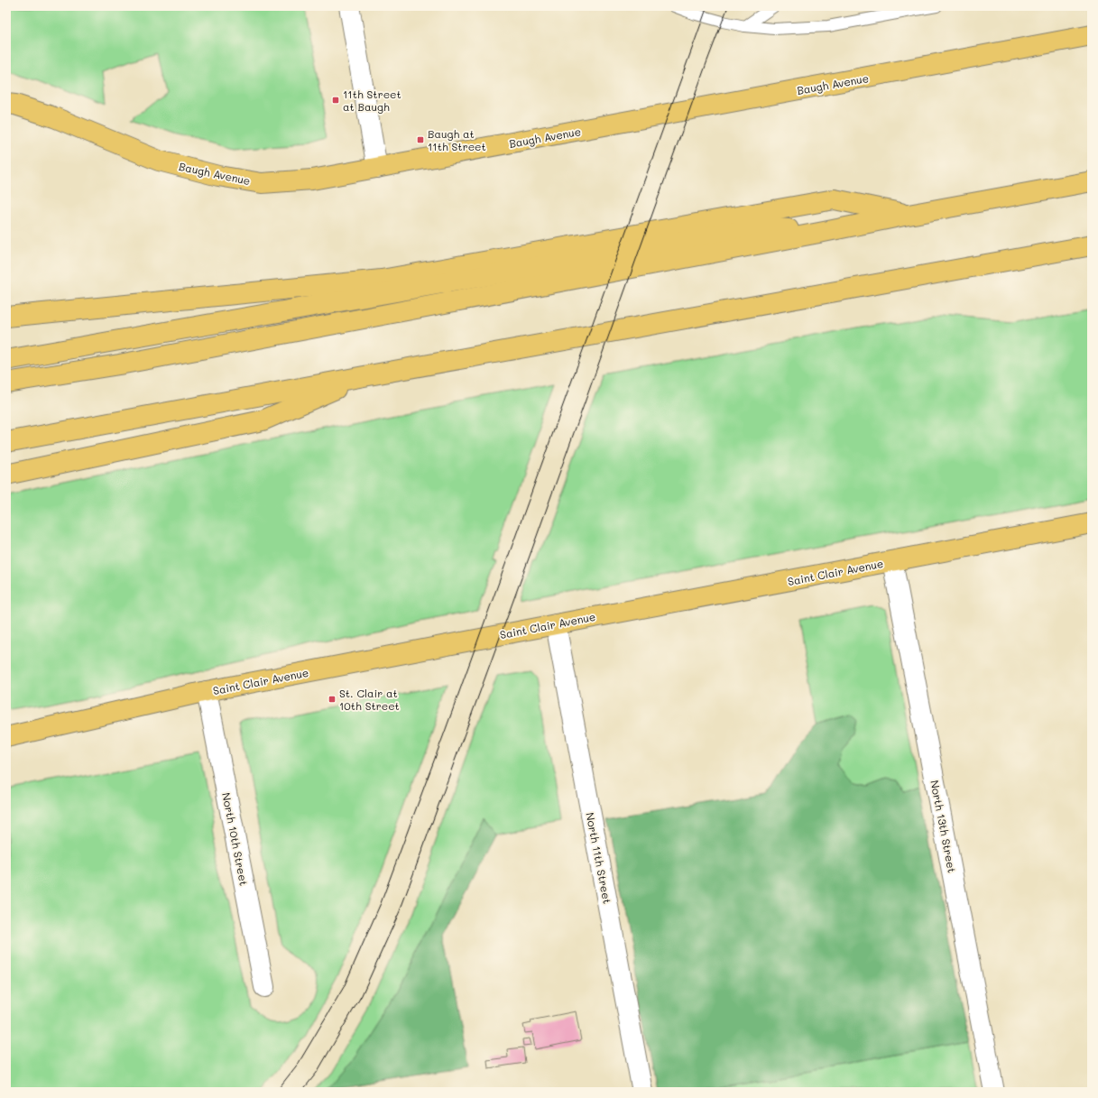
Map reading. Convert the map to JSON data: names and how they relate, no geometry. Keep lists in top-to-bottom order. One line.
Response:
{"streets":{"main road":["Baugh Avenue","Saint Clair Avenue"],"street":["North 13th Street","North 10th Street","North 11th Street"]},"crossings":[["Saint Clair Avenue","North 13th Street"],["Saint Clair Avenue","North 10th Street"],["Saint Clair Avenue","North 11th Street"]],"places":{"transit":["11th Street at Baugh","Baugh at 11th Street","St. Clair at 10th Street"]}}
